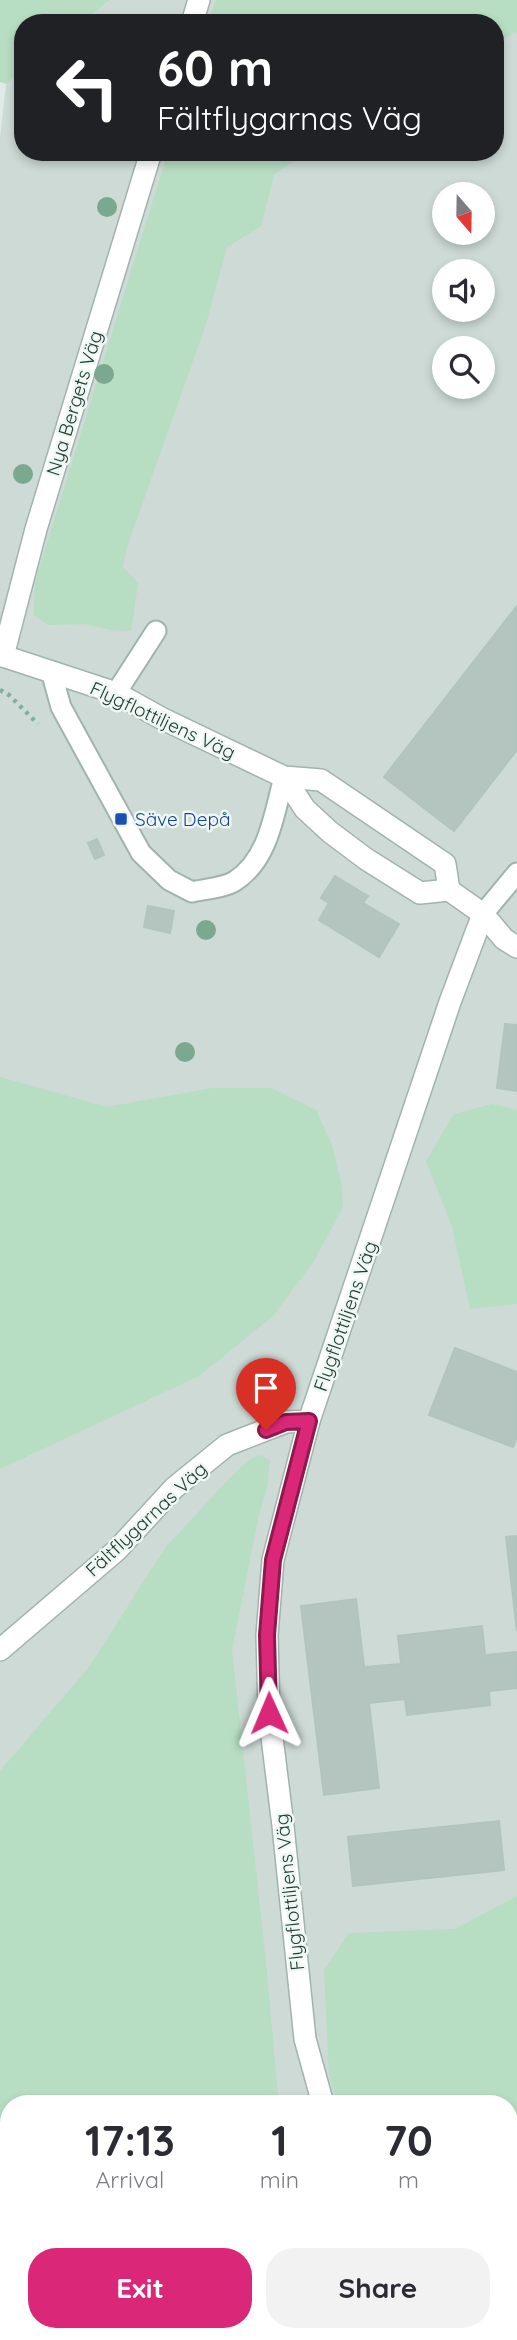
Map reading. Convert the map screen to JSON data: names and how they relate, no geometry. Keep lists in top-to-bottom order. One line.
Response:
{"streets":{"street":["Nya Bergets Väg","Flygflottiljens Väg","Fältflygarnas Väg"]},"crossings":[["Nya Bergets Väg","Flygflottiljens Väg"],["Flygflottiljens Väg","Fältflygarnas Väg"]],"places":{"transit":["Säve Depå"]},"north":"bottom","page":{"turn":["60 m","Fältflygarnas Väg"],"eta":["17:13","Arrival","1","min","70","m"],"buttons":["Exit","Share"]}}
